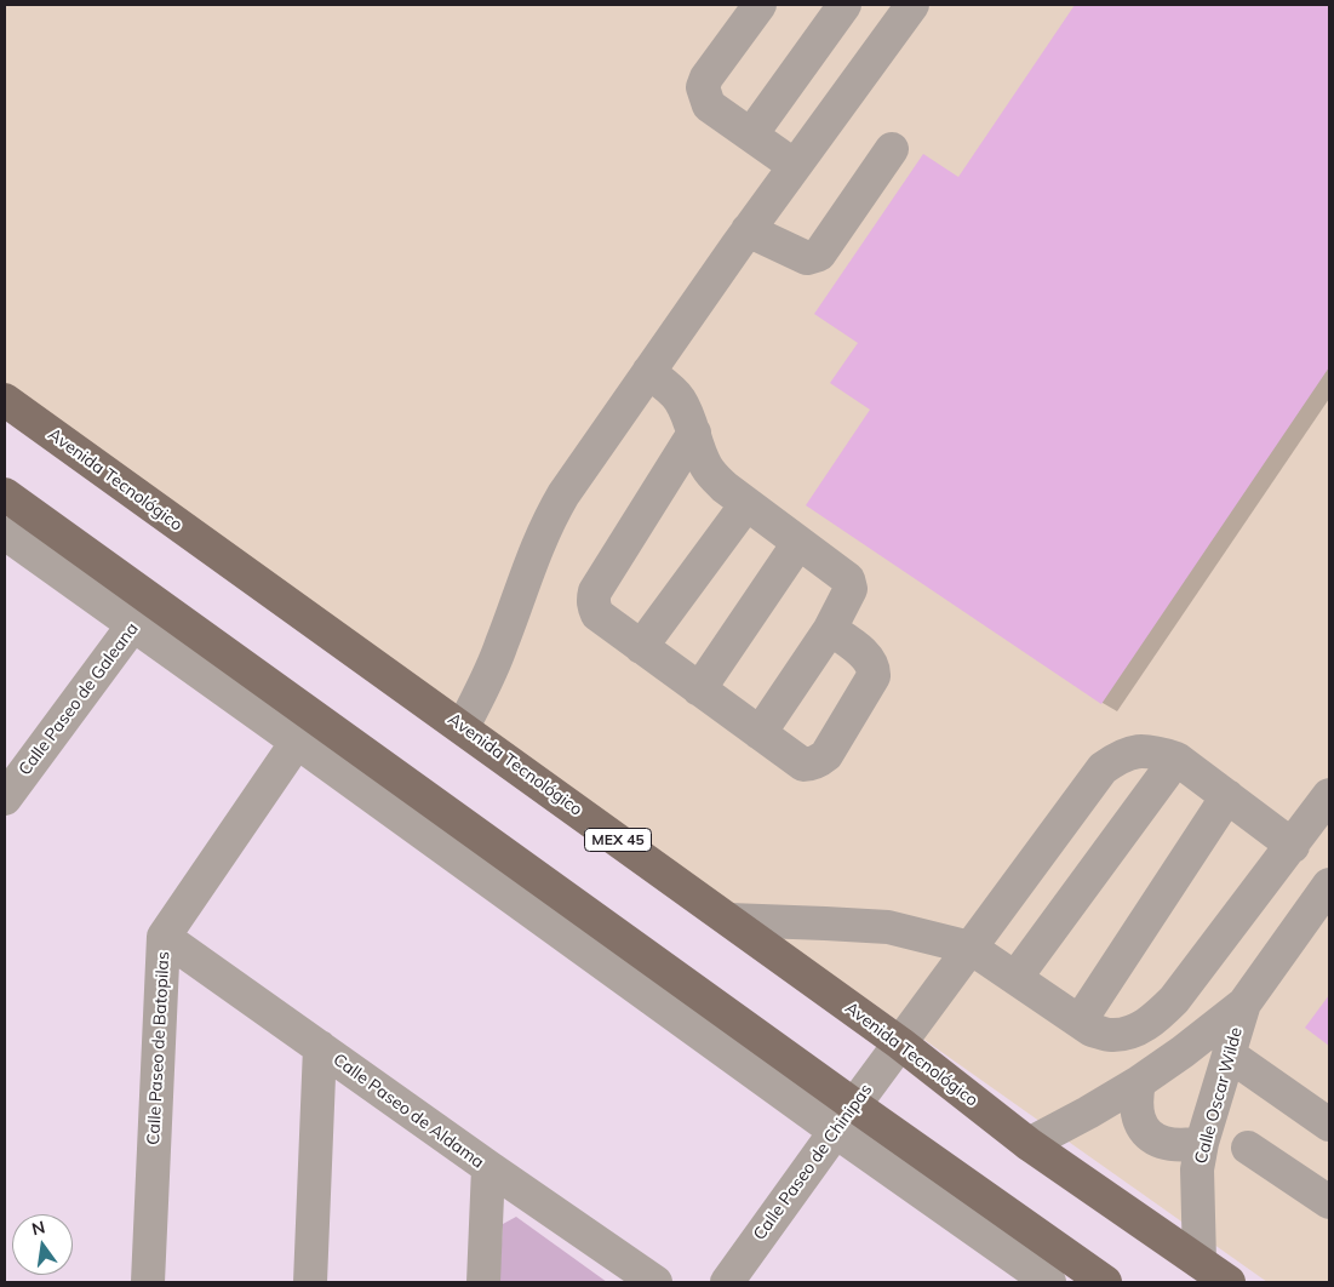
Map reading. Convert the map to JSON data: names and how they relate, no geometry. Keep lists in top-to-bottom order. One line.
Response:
{"streets":{"main road":["Avenida Tecnológico","MEX 45"],"street":["Calle Paseo de Galeana","Calle Paseo de Batopilas","Calle Oscar Wilde","Calle Paseo de Aldama","Calle Paseo de Chinipas"]},"crossings":[["Avenida Tecnológico","Calle Oscar Wilde"],["Avenida Tecnológico","Calle Paseo de Chinipas"],["Calle Paseo de Batopilas","Calle Paseo de Aldama"]],"north":"top"}
